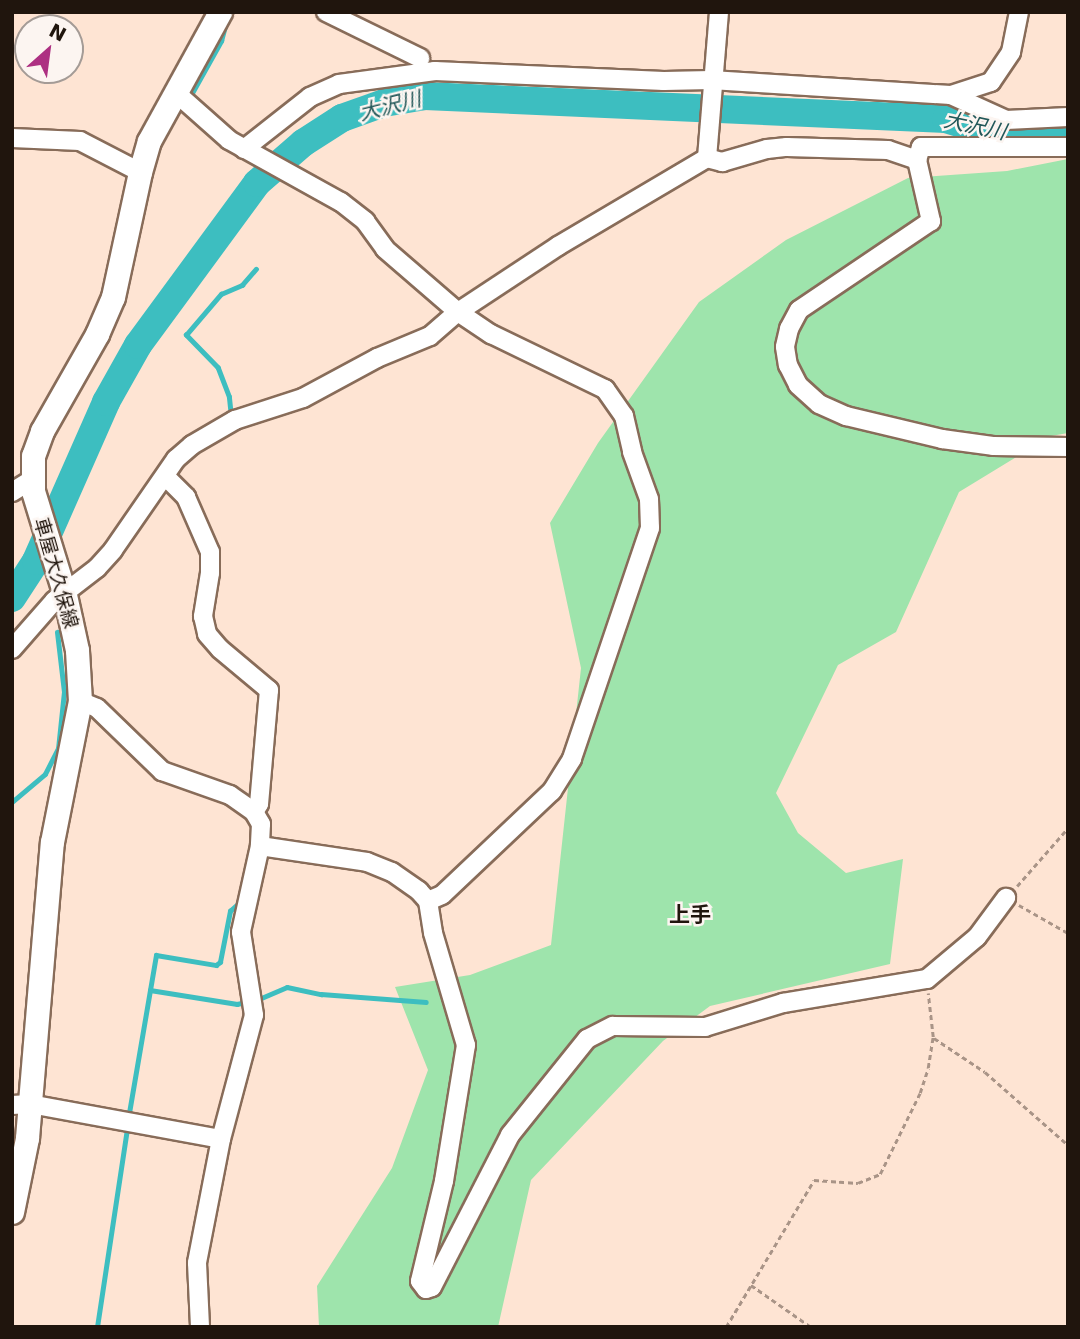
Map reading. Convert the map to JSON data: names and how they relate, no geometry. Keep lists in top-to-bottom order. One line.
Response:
{"streets":{"main road":["車屋大久保線"]},"districts":["上手"],"water":["大沢川"],"north":"top right"}
